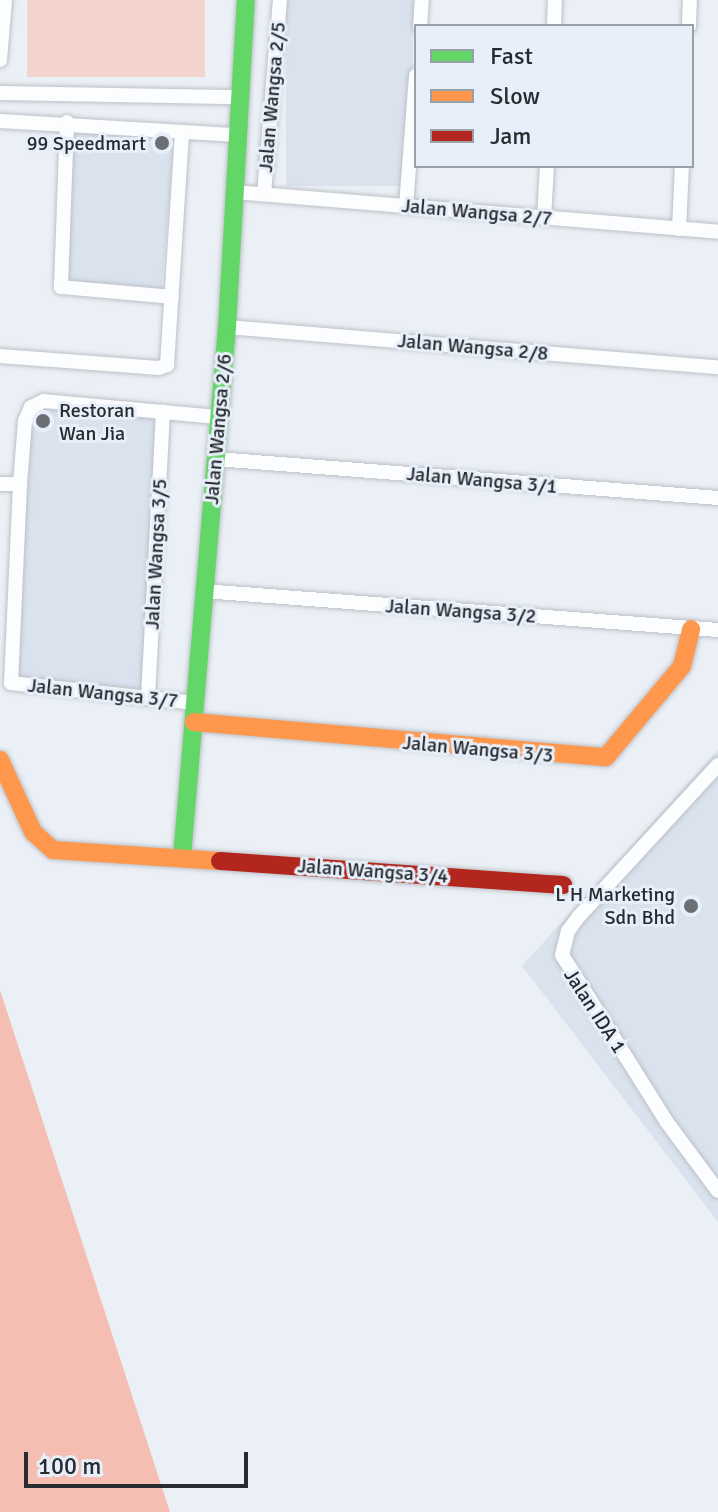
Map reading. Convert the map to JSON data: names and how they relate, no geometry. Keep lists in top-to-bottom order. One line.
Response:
{"streets":{"street":["Jalan Wangsa 2/5","Jalan Wangsa 2/7","Jalan Wangsa 2/8","Jalan Wangsa 2/6","Jalan Wangsa 3/1","Jalan Wangsa 3/5","Jalan Wangsa 3/2","Jalan Wangsa 3/7","Jalan Wangsa 3/3","Jalan Wangsa 3/4","Jalan IDA 1"]},"crossings":[["Jalan Wangsa 2/5","Jalan Wangsa 2/7"],["Jalan Wangsa 2/7","Jalan Wangsa 2/6"],["Jalan Wangsa 2/8","Jalan Wangsa 2/6"],["Jalan Wangsa 2/6","Jalan Wangsa 3/1"],["Jalan Wangsa 2/6","Jalan Wangsa 3/2"],["Jalan Wangsa 2/6","Jalan Wangsa 3/7"],["Jalan Wangsa 2/6","Jalan Wangsa 3/3"],["Jalan Wangsa 2/6","Jalan Wangsa 3/4"],["Jalan Wangsa 3/5","Jalan Wangsa 3/7"],["Jalan Wangsa 3/2","Jalan Wangsa 3/3"],["Jalan Wangsa 3/7","Jalan Wangsa 3/3"]],"places":["99 Speedmart","Restoran Wan Jia","L H Marketing Sdn Bhd"],"legend":["Fast","Slow","Jam"],"scale_bar":"100 m"}
